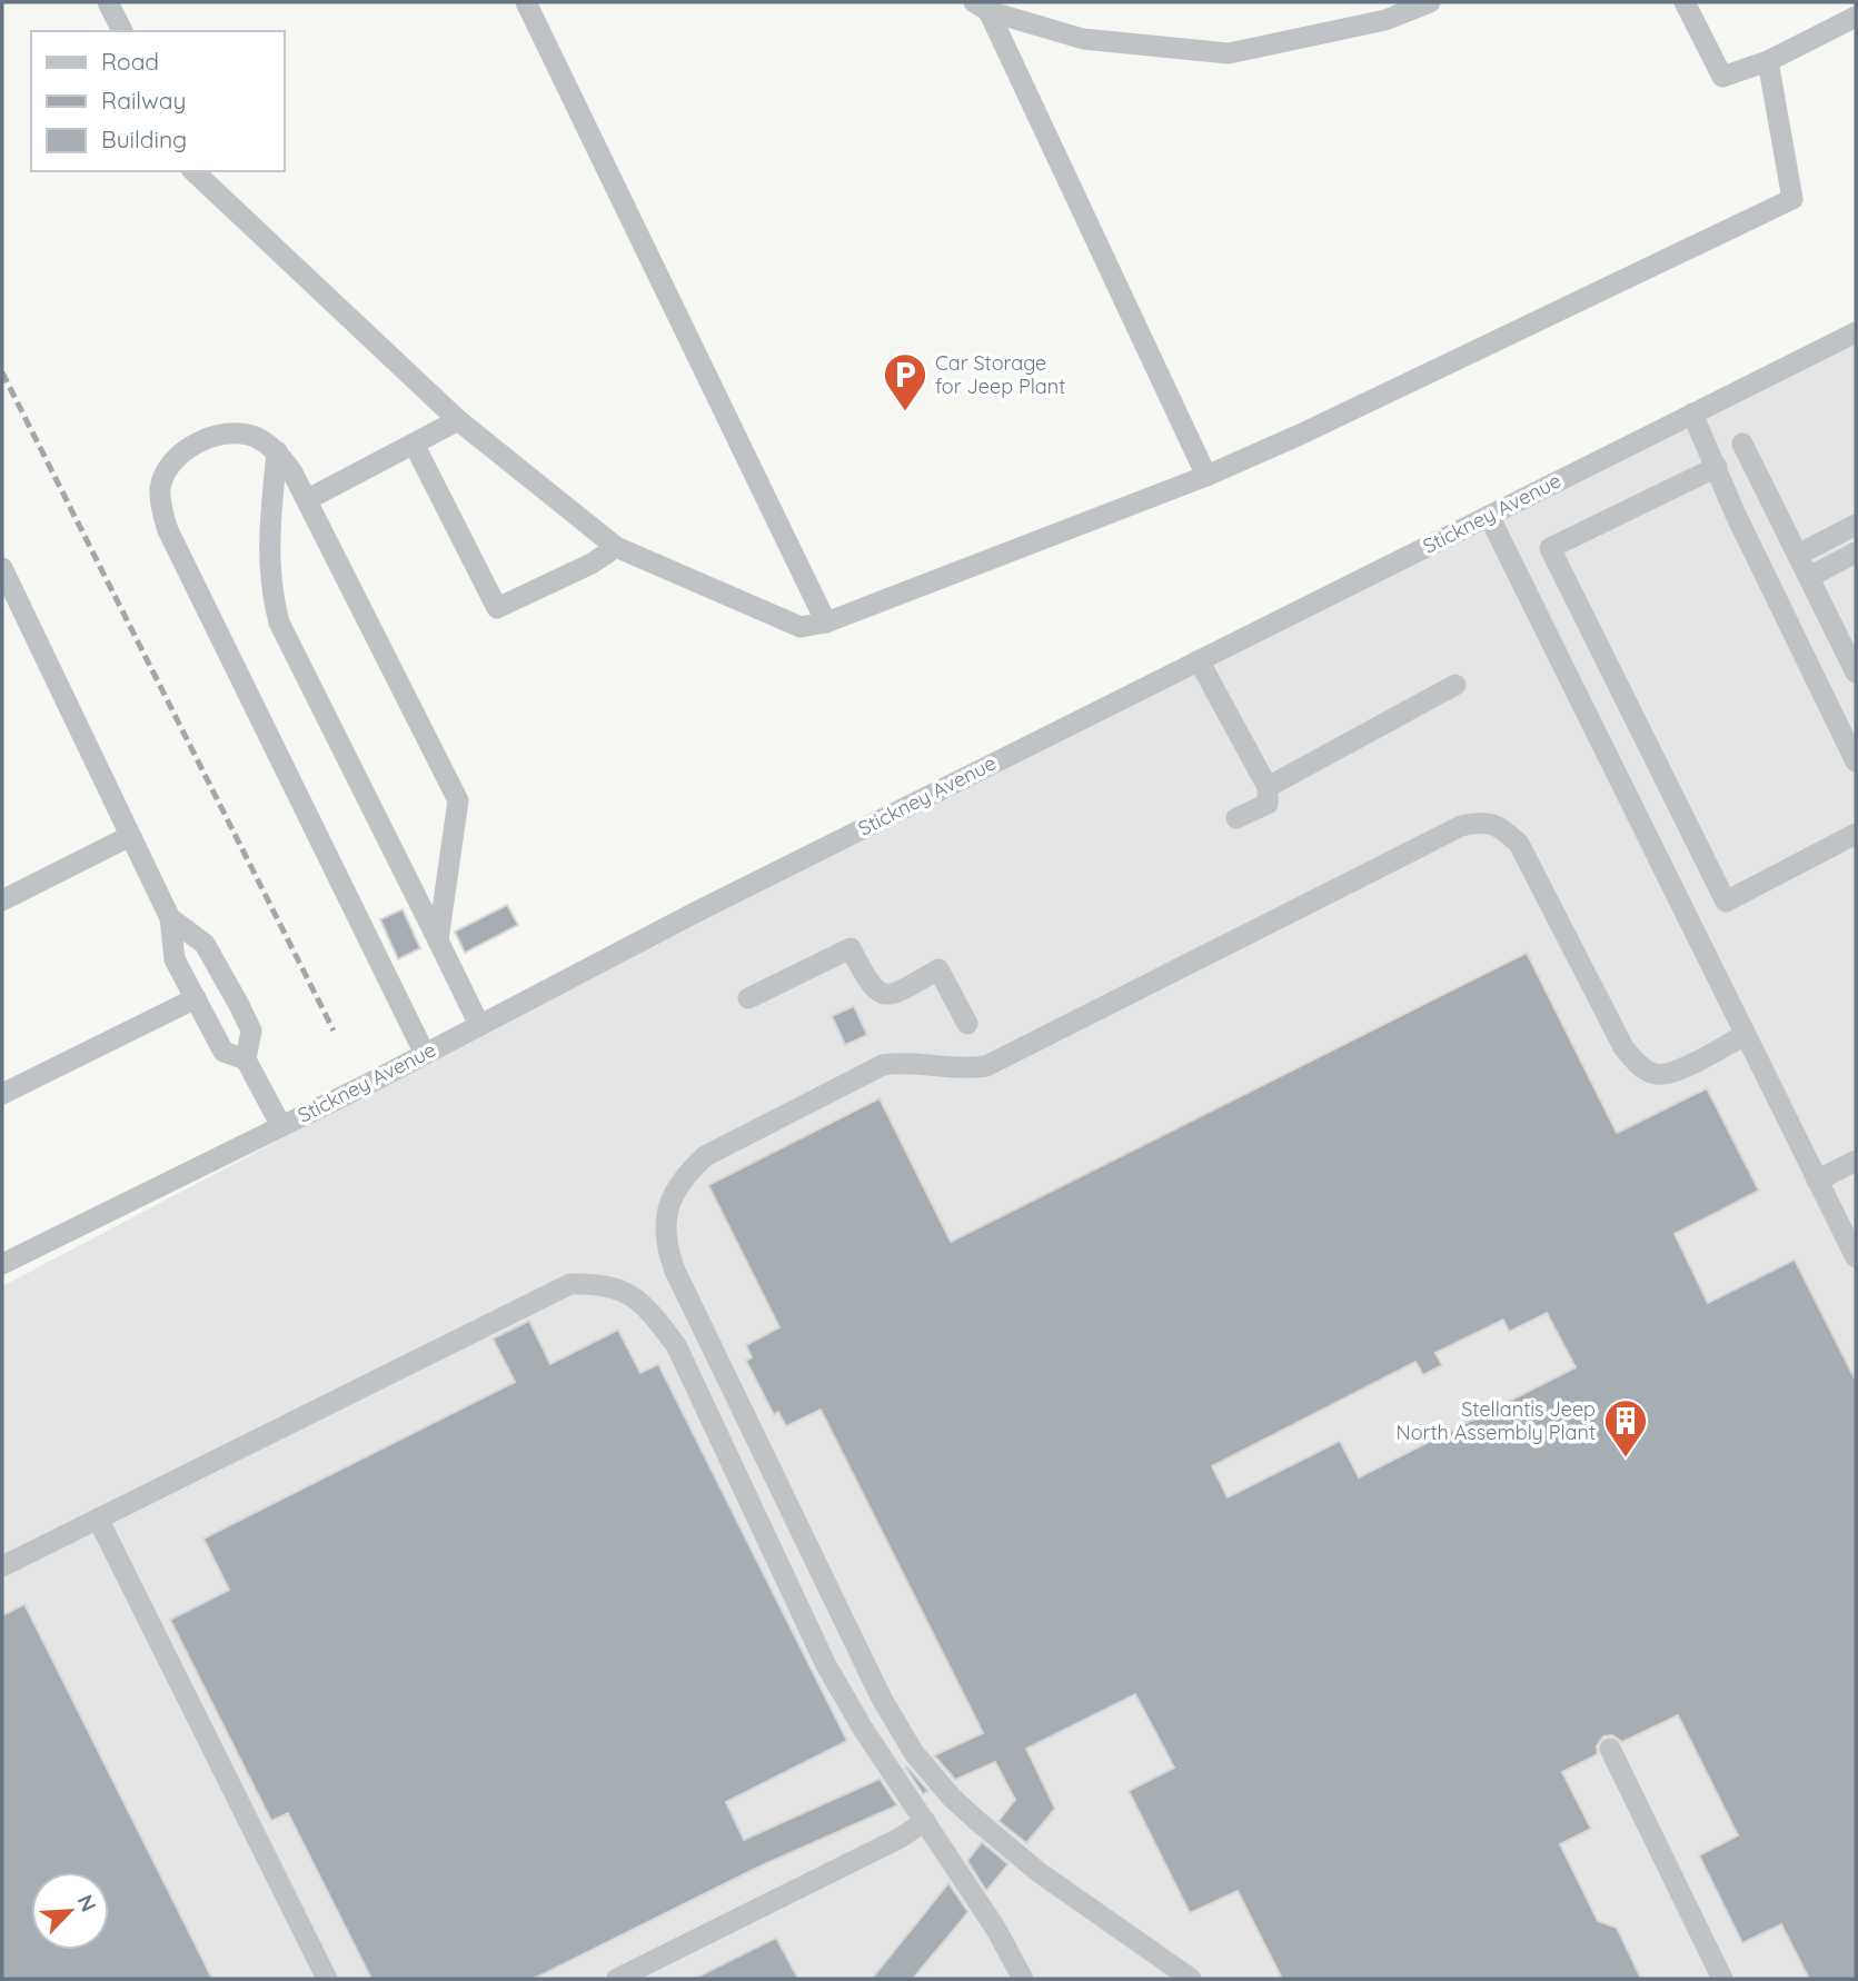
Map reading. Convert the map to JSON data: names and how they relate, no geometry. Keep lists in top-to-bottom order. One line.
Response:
{"streets":{"street":["Stickney Avenue"]},"places":{"parking":["Car Storage for Jeep Plant"],"building":["Stellantis Jeep North Assembly Plant"]},"legend":["Road","Railway","Building"],"north":"top right"}
